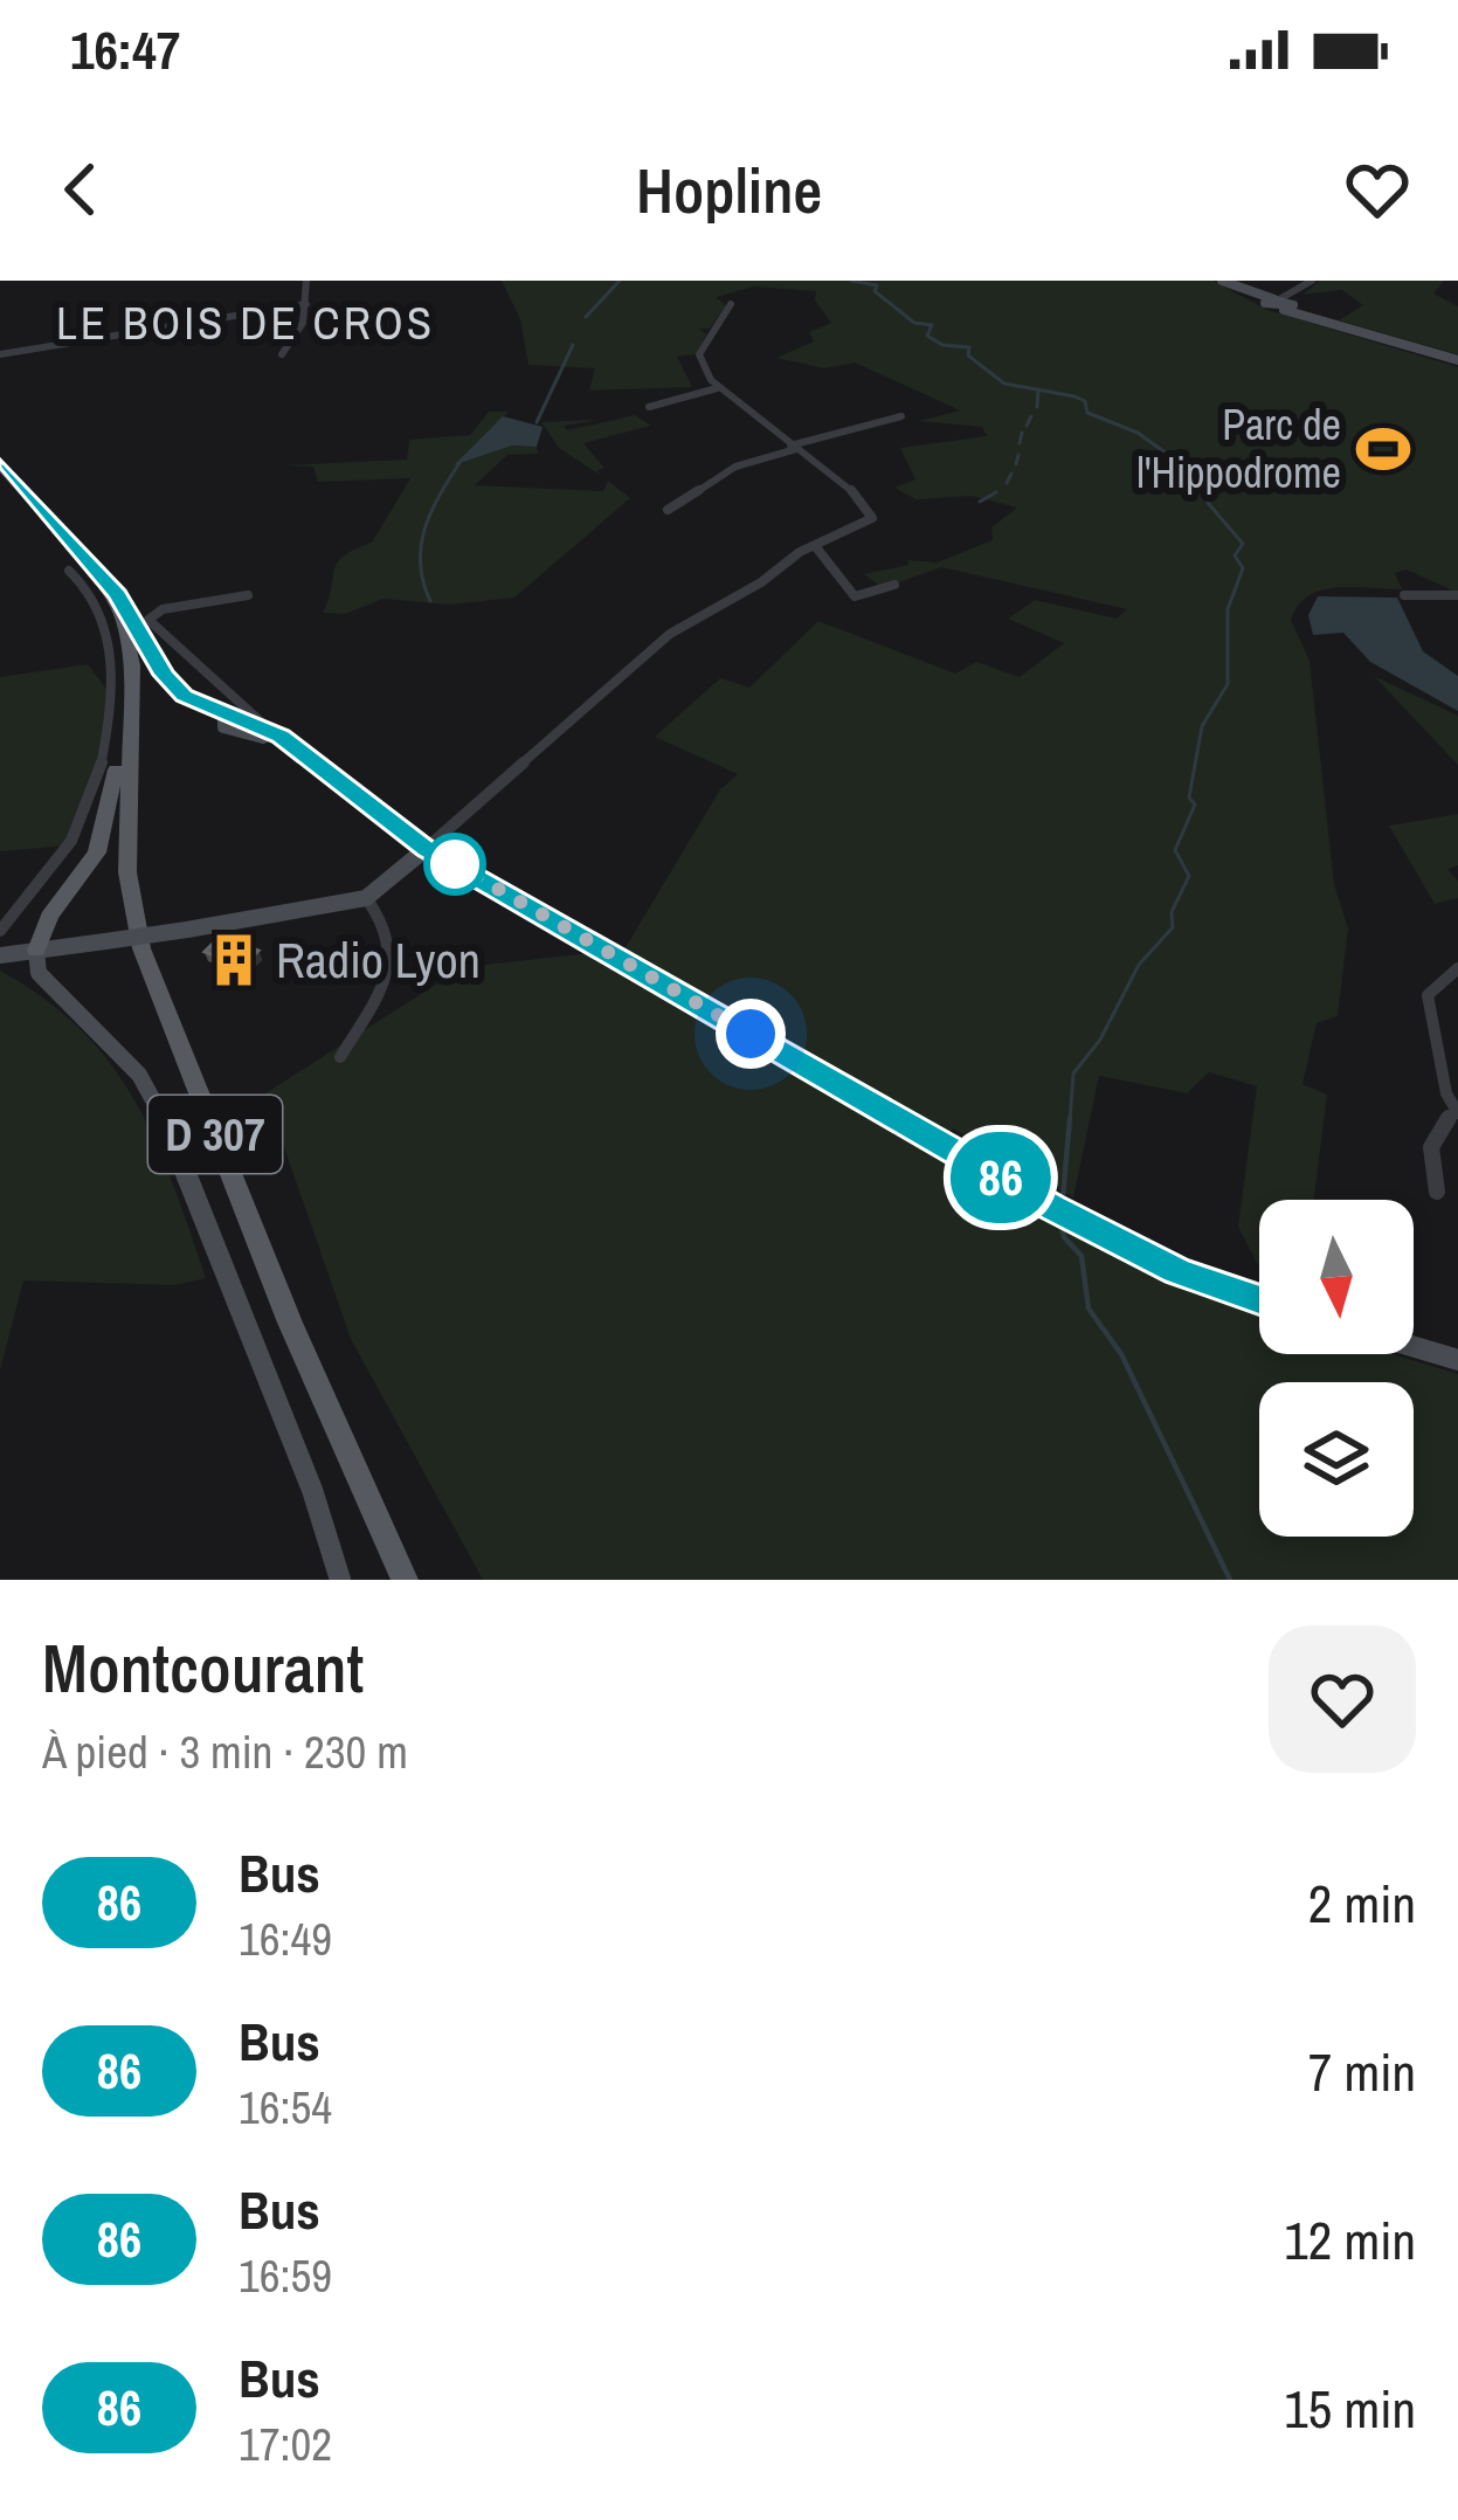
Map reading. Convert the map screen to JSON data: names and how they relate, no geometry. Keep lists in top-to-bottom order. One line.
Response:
{"streets":{"main road":["D 307"]},"districts":["LE BOIS DE CROS"],"places":{"sports":["Parc de l'Hippodrome"],"building":["Radio Lyon"]},"lines":["bus line 86"],"north":"bottom","page":{"status":"16:47","header":"Hopline","on_map":"86","heading":["Montcourant","À pied · 3 min · 230 m"],"list":[{"mark":"86","name":"Bus","note":"16:49","value":"2 min"},{"mark":"86","name":"Bus","note":"16:54","value":"7 min"},{"mark":"86","name":"Bus","note":"16:59","value":"12 min"},{"mark":"86","name":"Bus","note":"17:02","value":"15 min"}]}}
